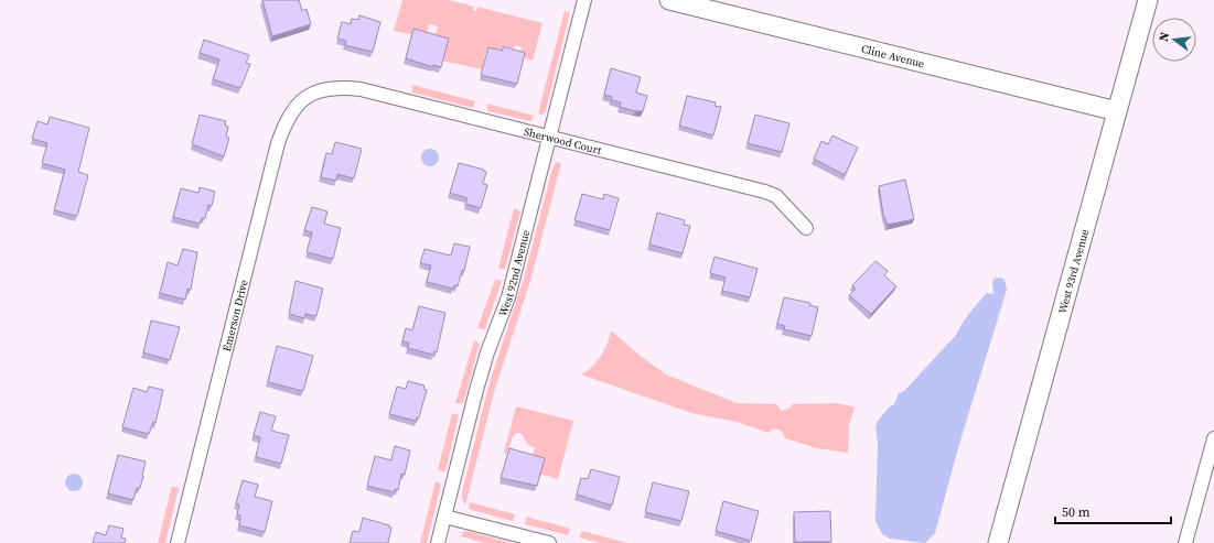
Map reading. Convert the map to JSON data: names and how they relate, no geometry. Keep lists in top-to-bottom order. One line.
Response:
{"streets":{"street":["Cline Avenue","Sherwood Court","West 93rd Avenue","West 92nd Avenue","Emerson Drive"]},"crossings":[["Cline Avenue","West 93rd Avenue"],["Sherwood Court","West 92nd Avenue"],["Sherwood Court","Emerson Drive"]],"scale_bar":"50 m","north":"left"}
